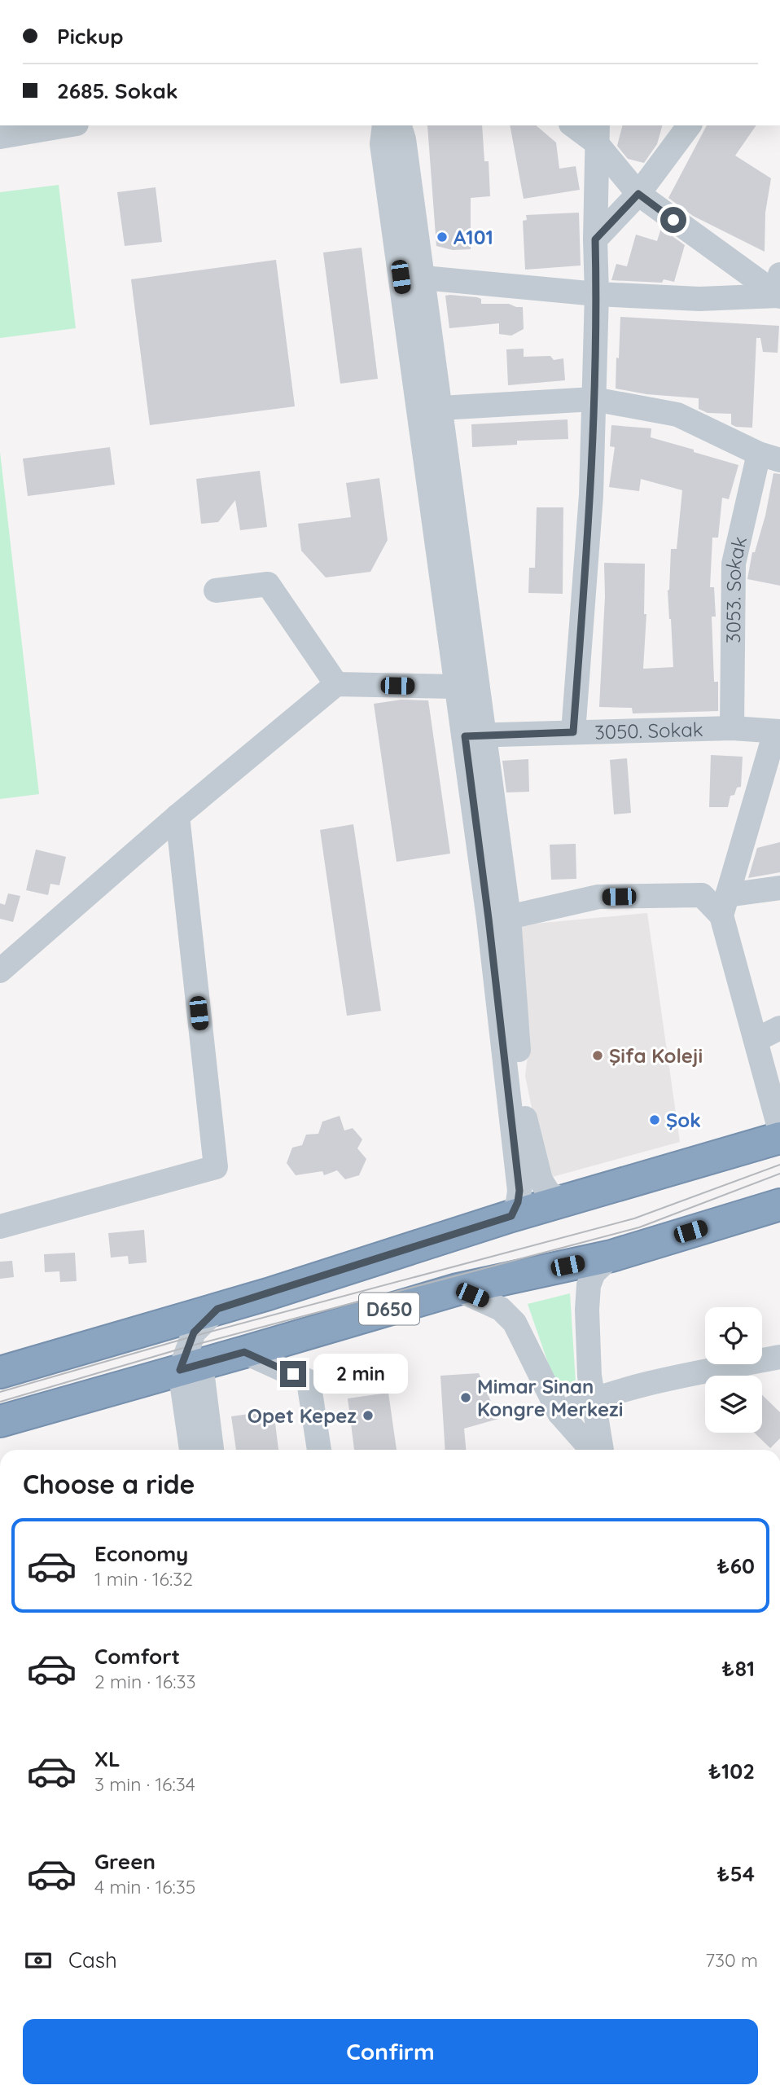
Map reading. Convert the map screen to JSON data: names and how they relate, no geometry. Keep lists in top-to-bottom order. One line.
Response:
{"streets":{"highway":["D650"],"street":["3053. Sokak","3050. Sokak"]},"crossings":[["3053. Sokak","3050. Sokak"]],"places":["A101","Şifa Koleji","Şok","Mimar Sinan Kongre Merkezi","Opet Kepez"],"page":{"banner":["Pickup","2685. Sokak"],"bubble":"2 min","heading":"Choose a ride","list":[{"name":"Economy","note":"1 min · 16:32","value":"₺60"},{"name":"Comfort","note":"2 min · 16:33","value":"₺81"},{"name":"XL","note":"3 min · 16:34","value":"₺102"},{"name":"Green","note":"4 min · 16:35","value":"₺54"}],"pay":["Cash","730 m"],"buttons":"Confirm"}}
